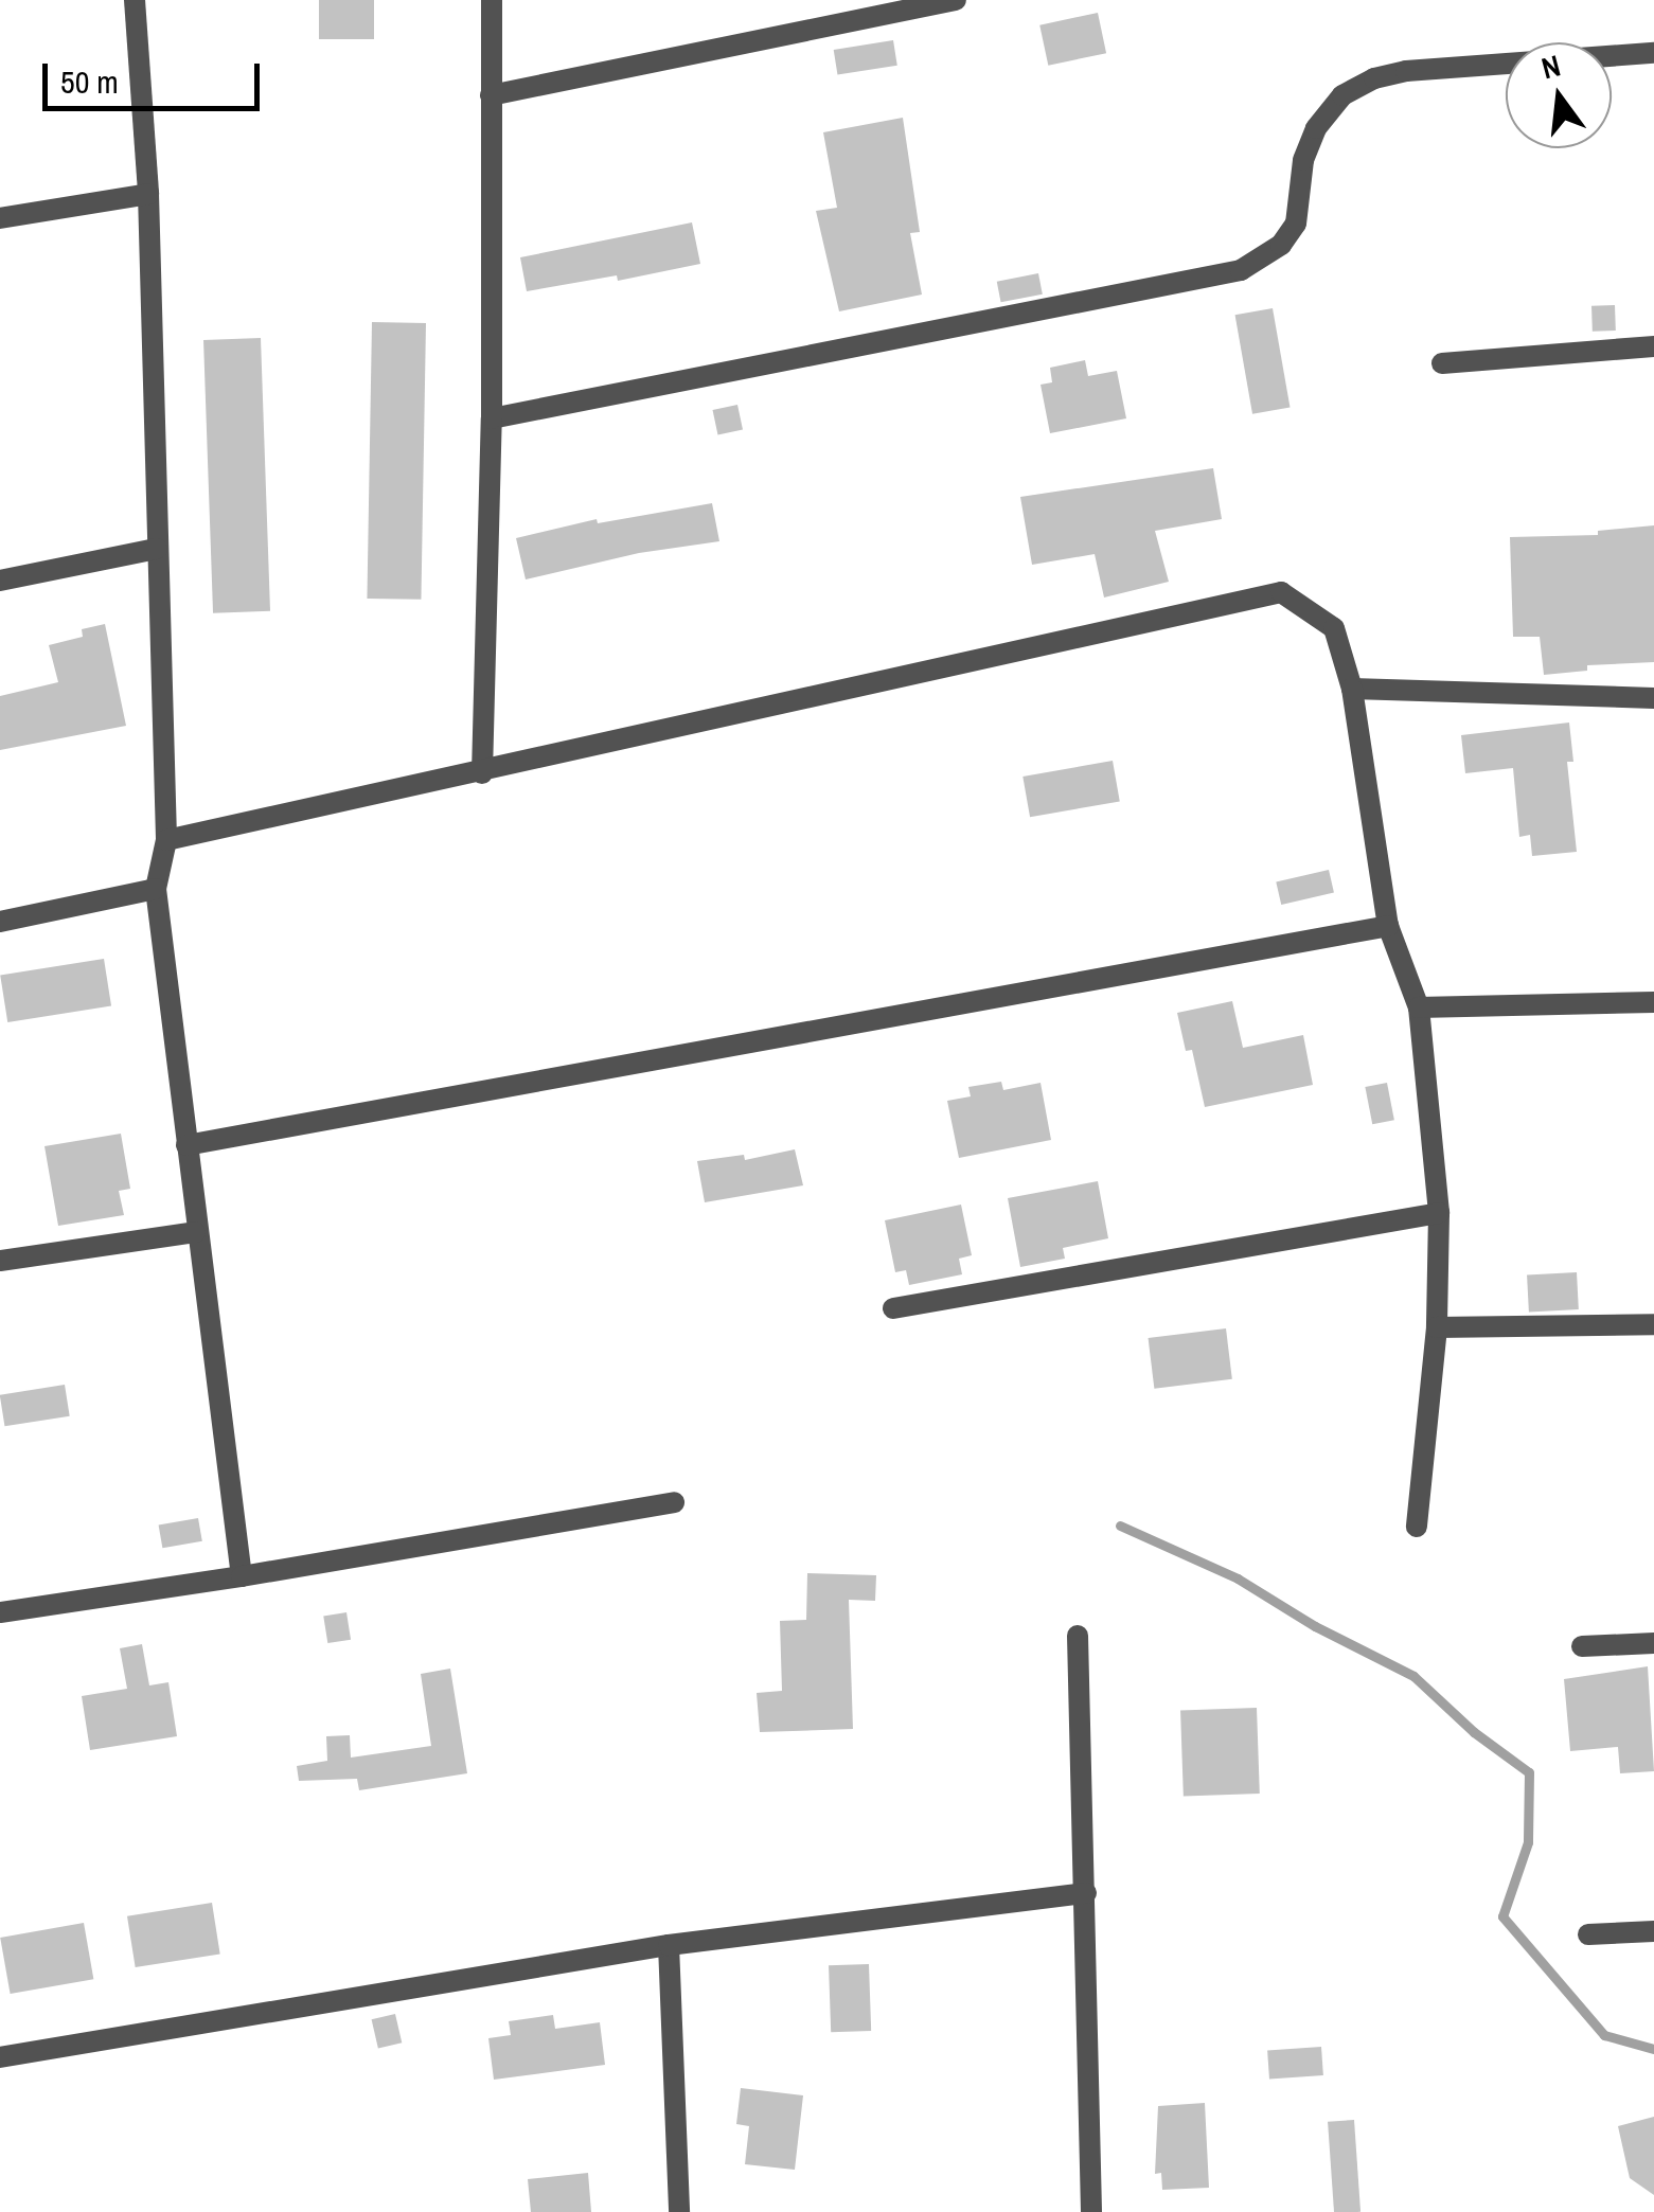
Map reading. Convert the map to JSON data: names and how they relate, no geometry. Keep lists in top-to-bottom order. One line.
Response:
{"scale_bar":"50 m","north":"top"}
